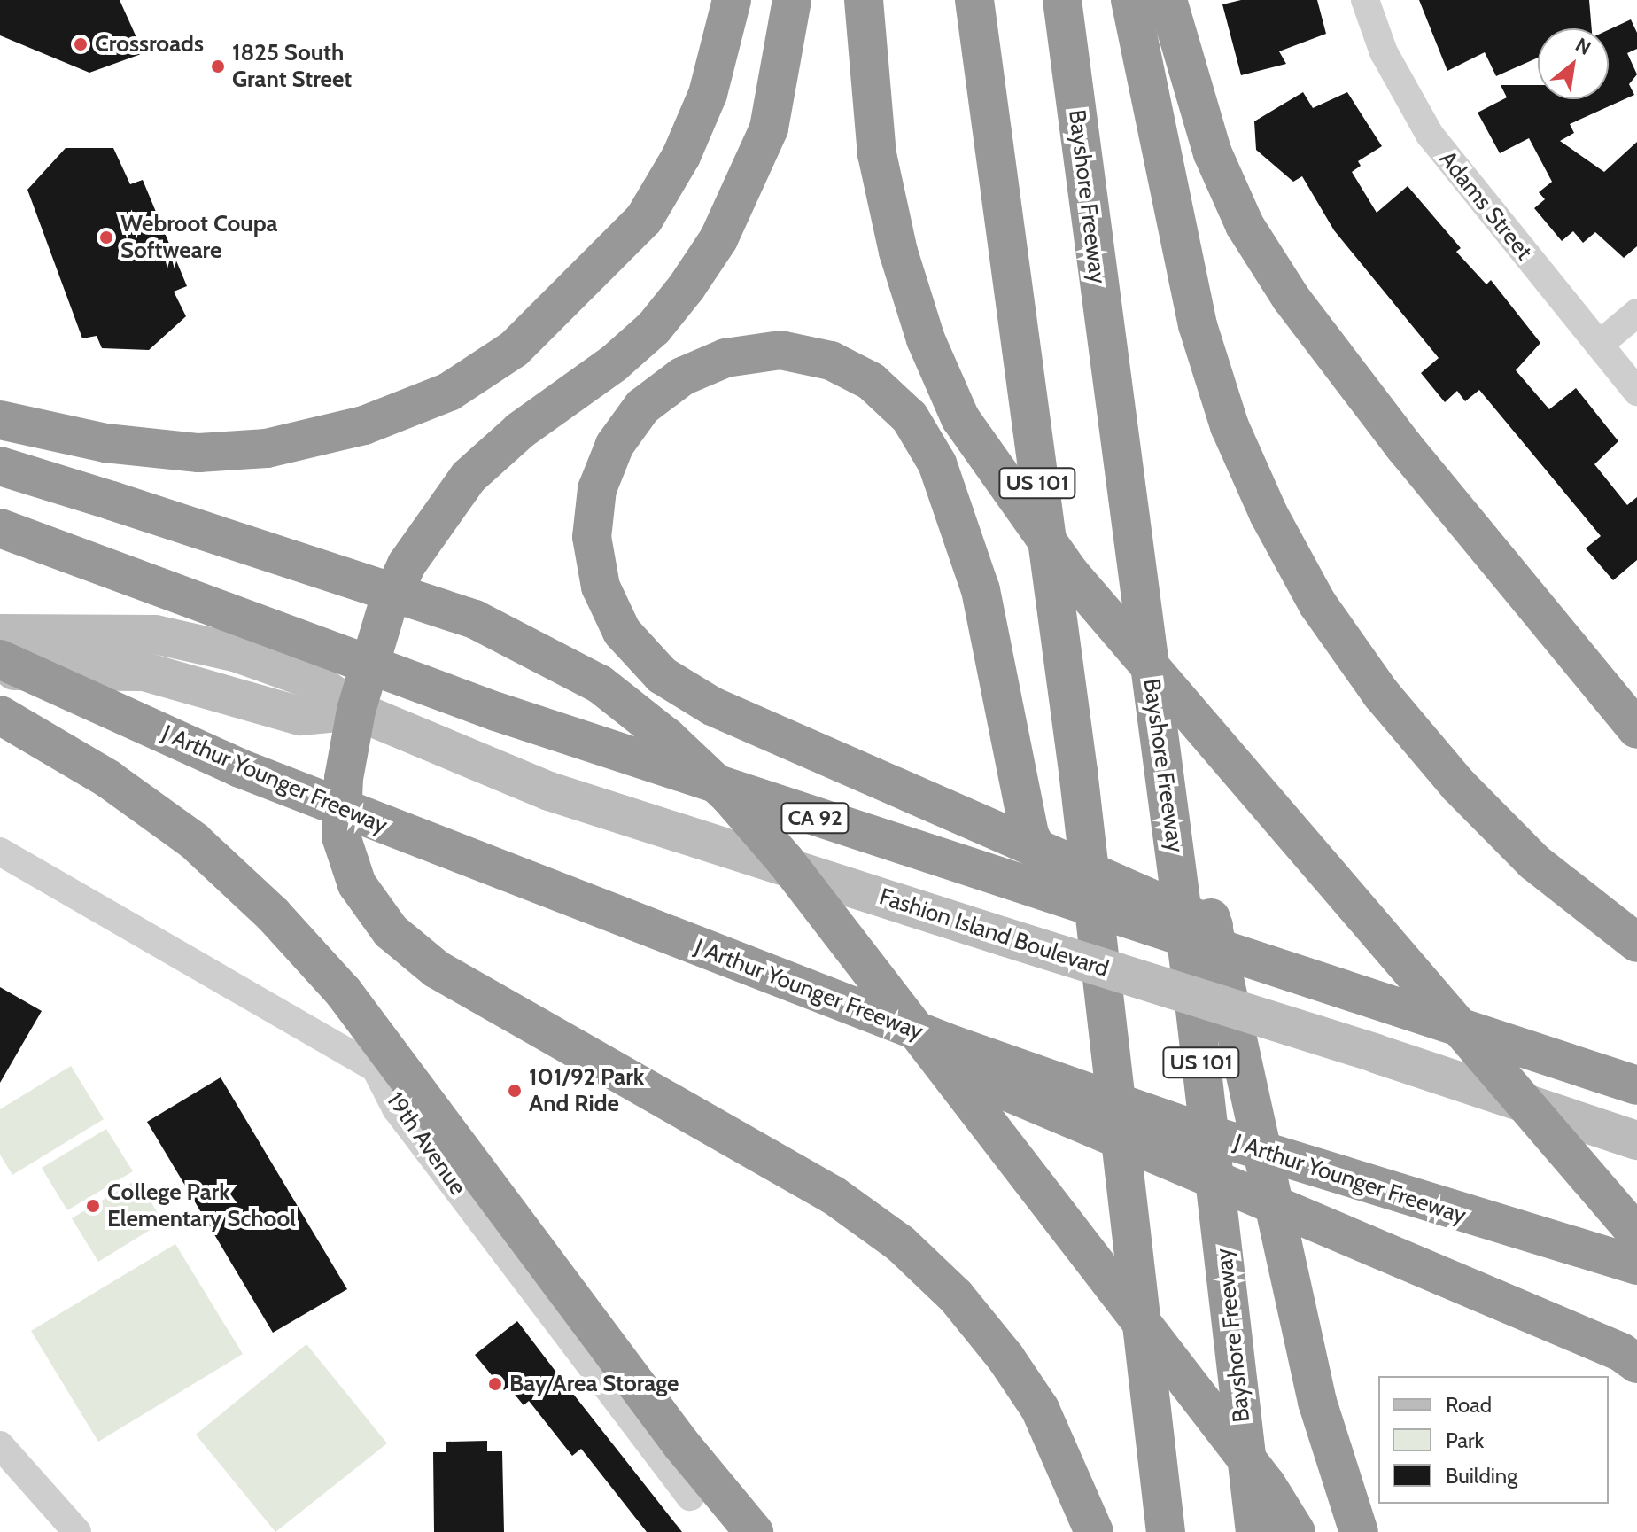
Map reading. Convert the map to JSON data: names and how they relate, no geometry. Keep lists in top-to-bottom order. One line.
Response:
{"streets":{"highway":["Bayshore Freeway","US 101","J Arthur Younger Freeway","CA 92"],"main road":["Fashion Island Boulevard"],"street":["Adams Street","19th Avenue"]},"places":["Crossroads","1825 South Grant Street","Webroot Coupa Softweare","101/92 Park And Ride","College Park Elementary School","Bay Area Storage"],"legend":["Road","Park","Building"],"north":"top right"}
